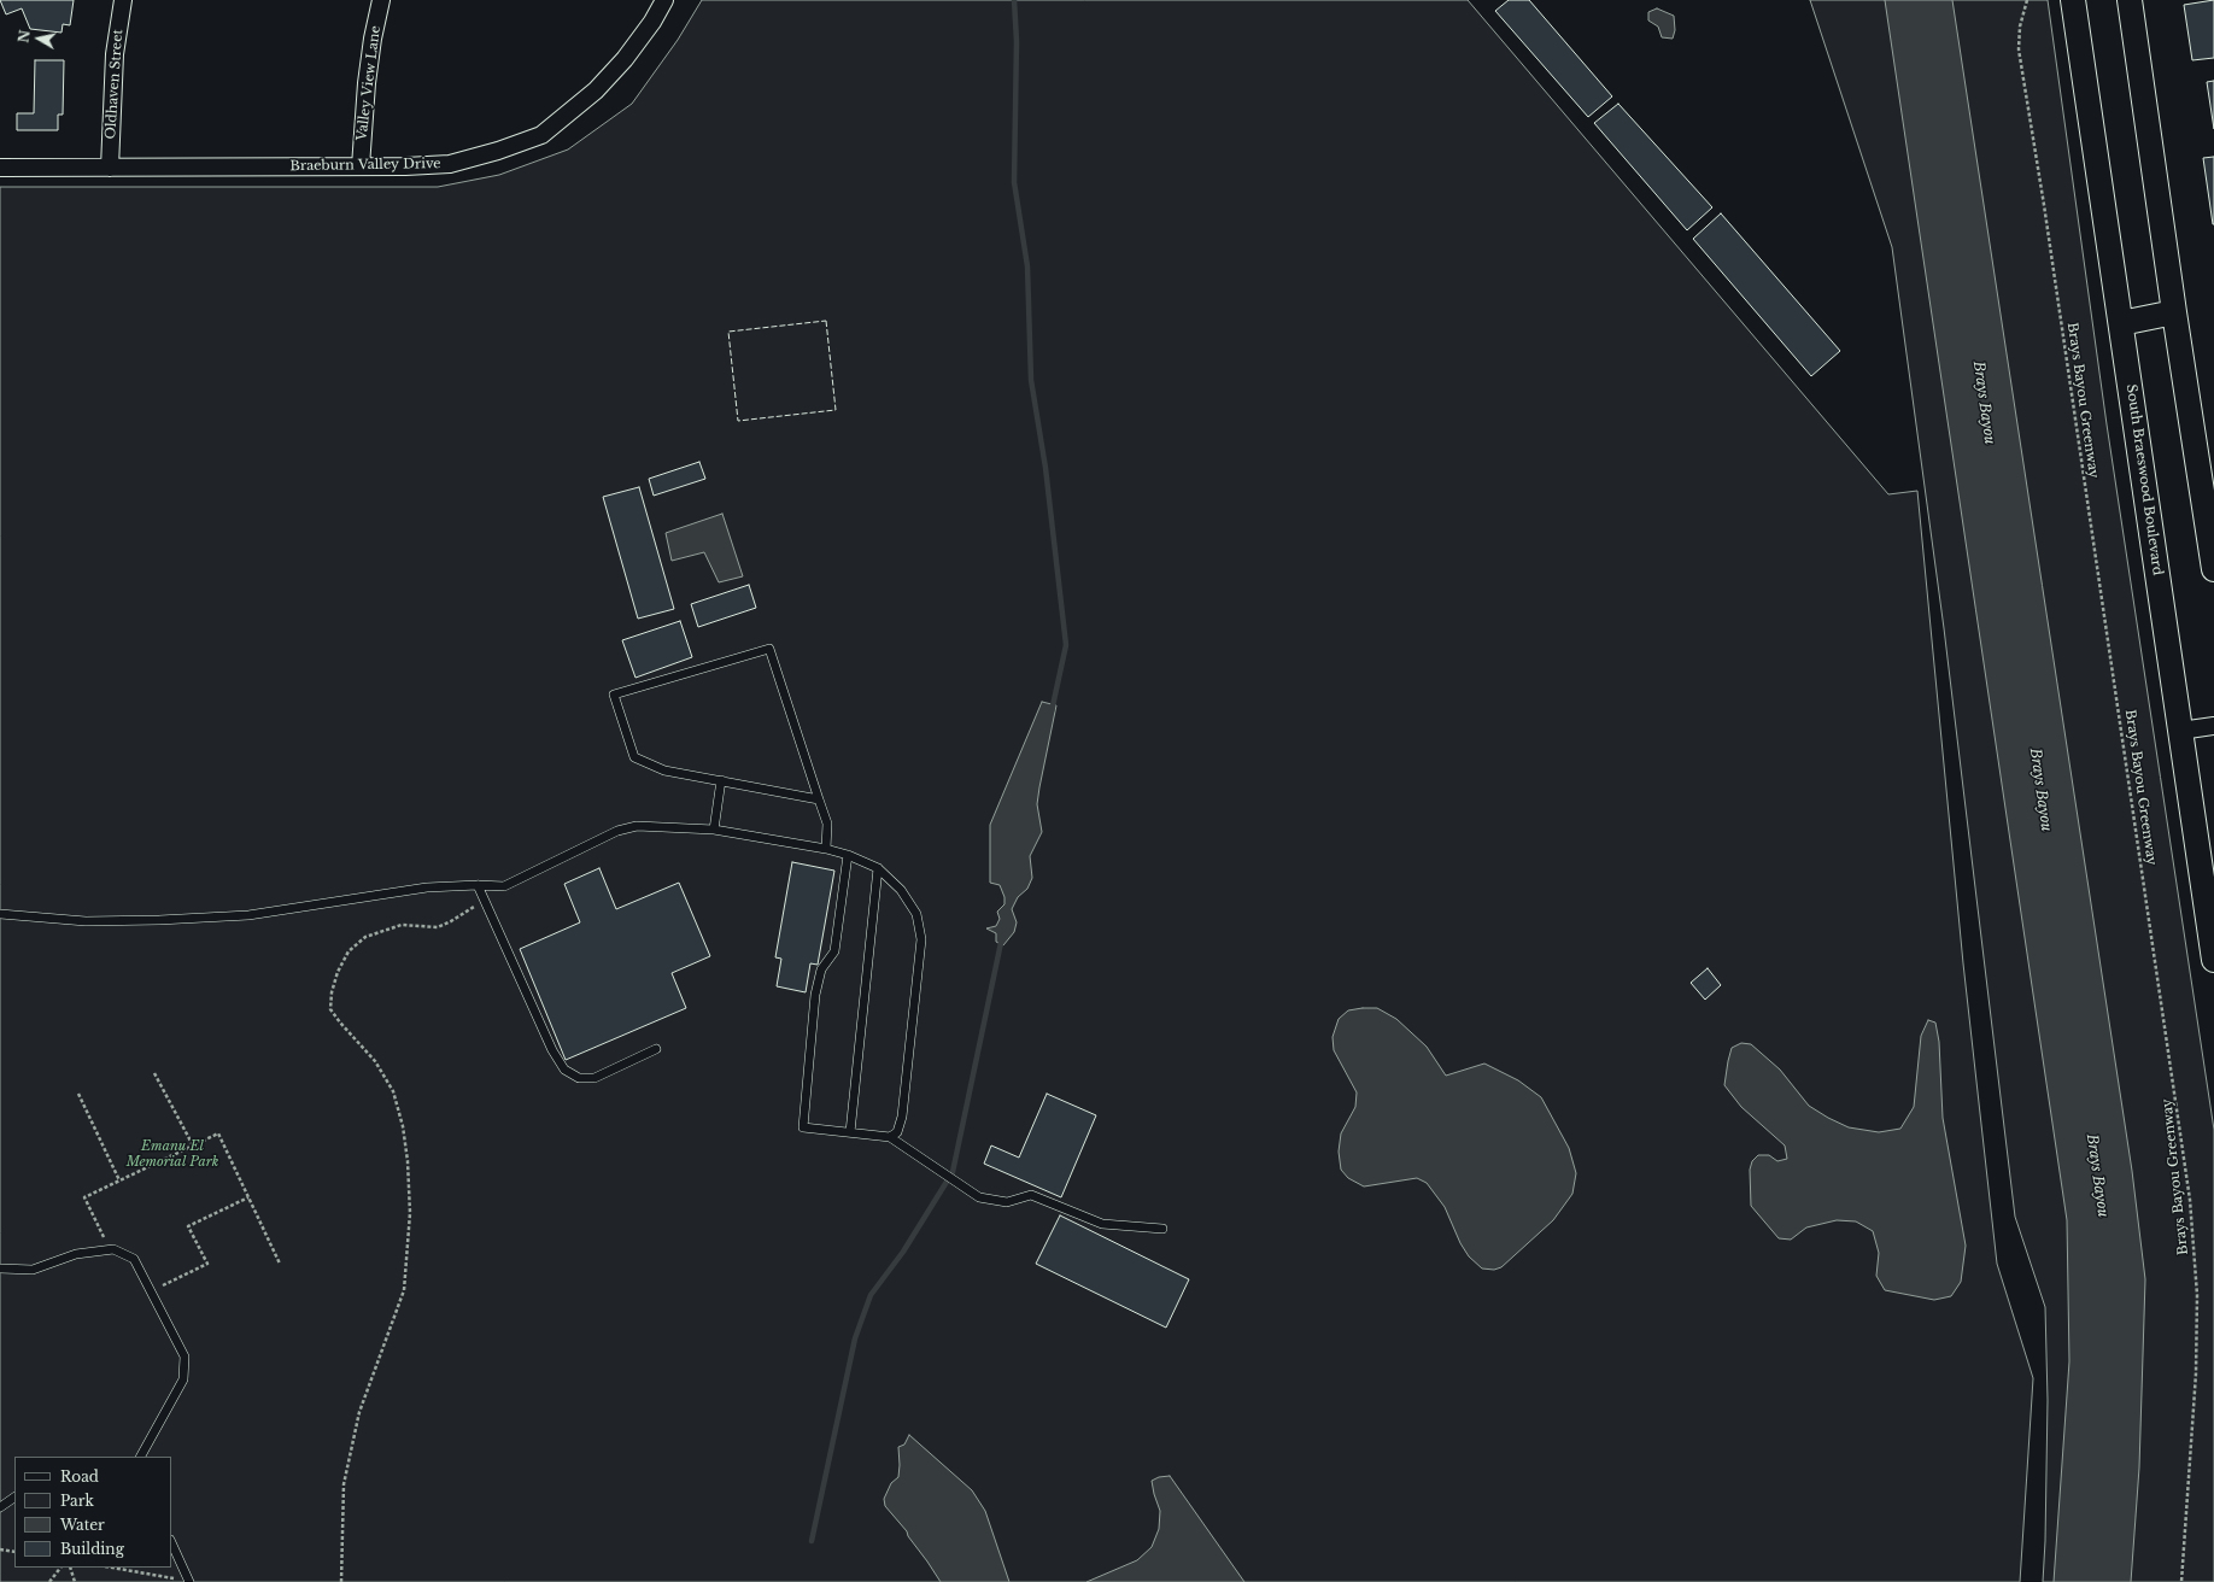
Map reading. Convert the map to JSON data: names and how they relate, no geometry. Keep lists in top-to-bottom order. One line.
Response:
{"streets":{"main road":["South Braeswood Boulevard"],"street":["Valley View Lane","Oldhaven Street","Braeburn Valley Drive"],"path":["Brays Bayou Greenway"]},"crossings":[["Valley View Lane","Braeburn Valley Drive"],["Oldhaven Street","Braeburn Valley Drive"]],"water":["Brays Bayou"],"parks":["Emanu El Memorial Park"],"legend":["Road","Park","Water","Building"],"north":"left"}
